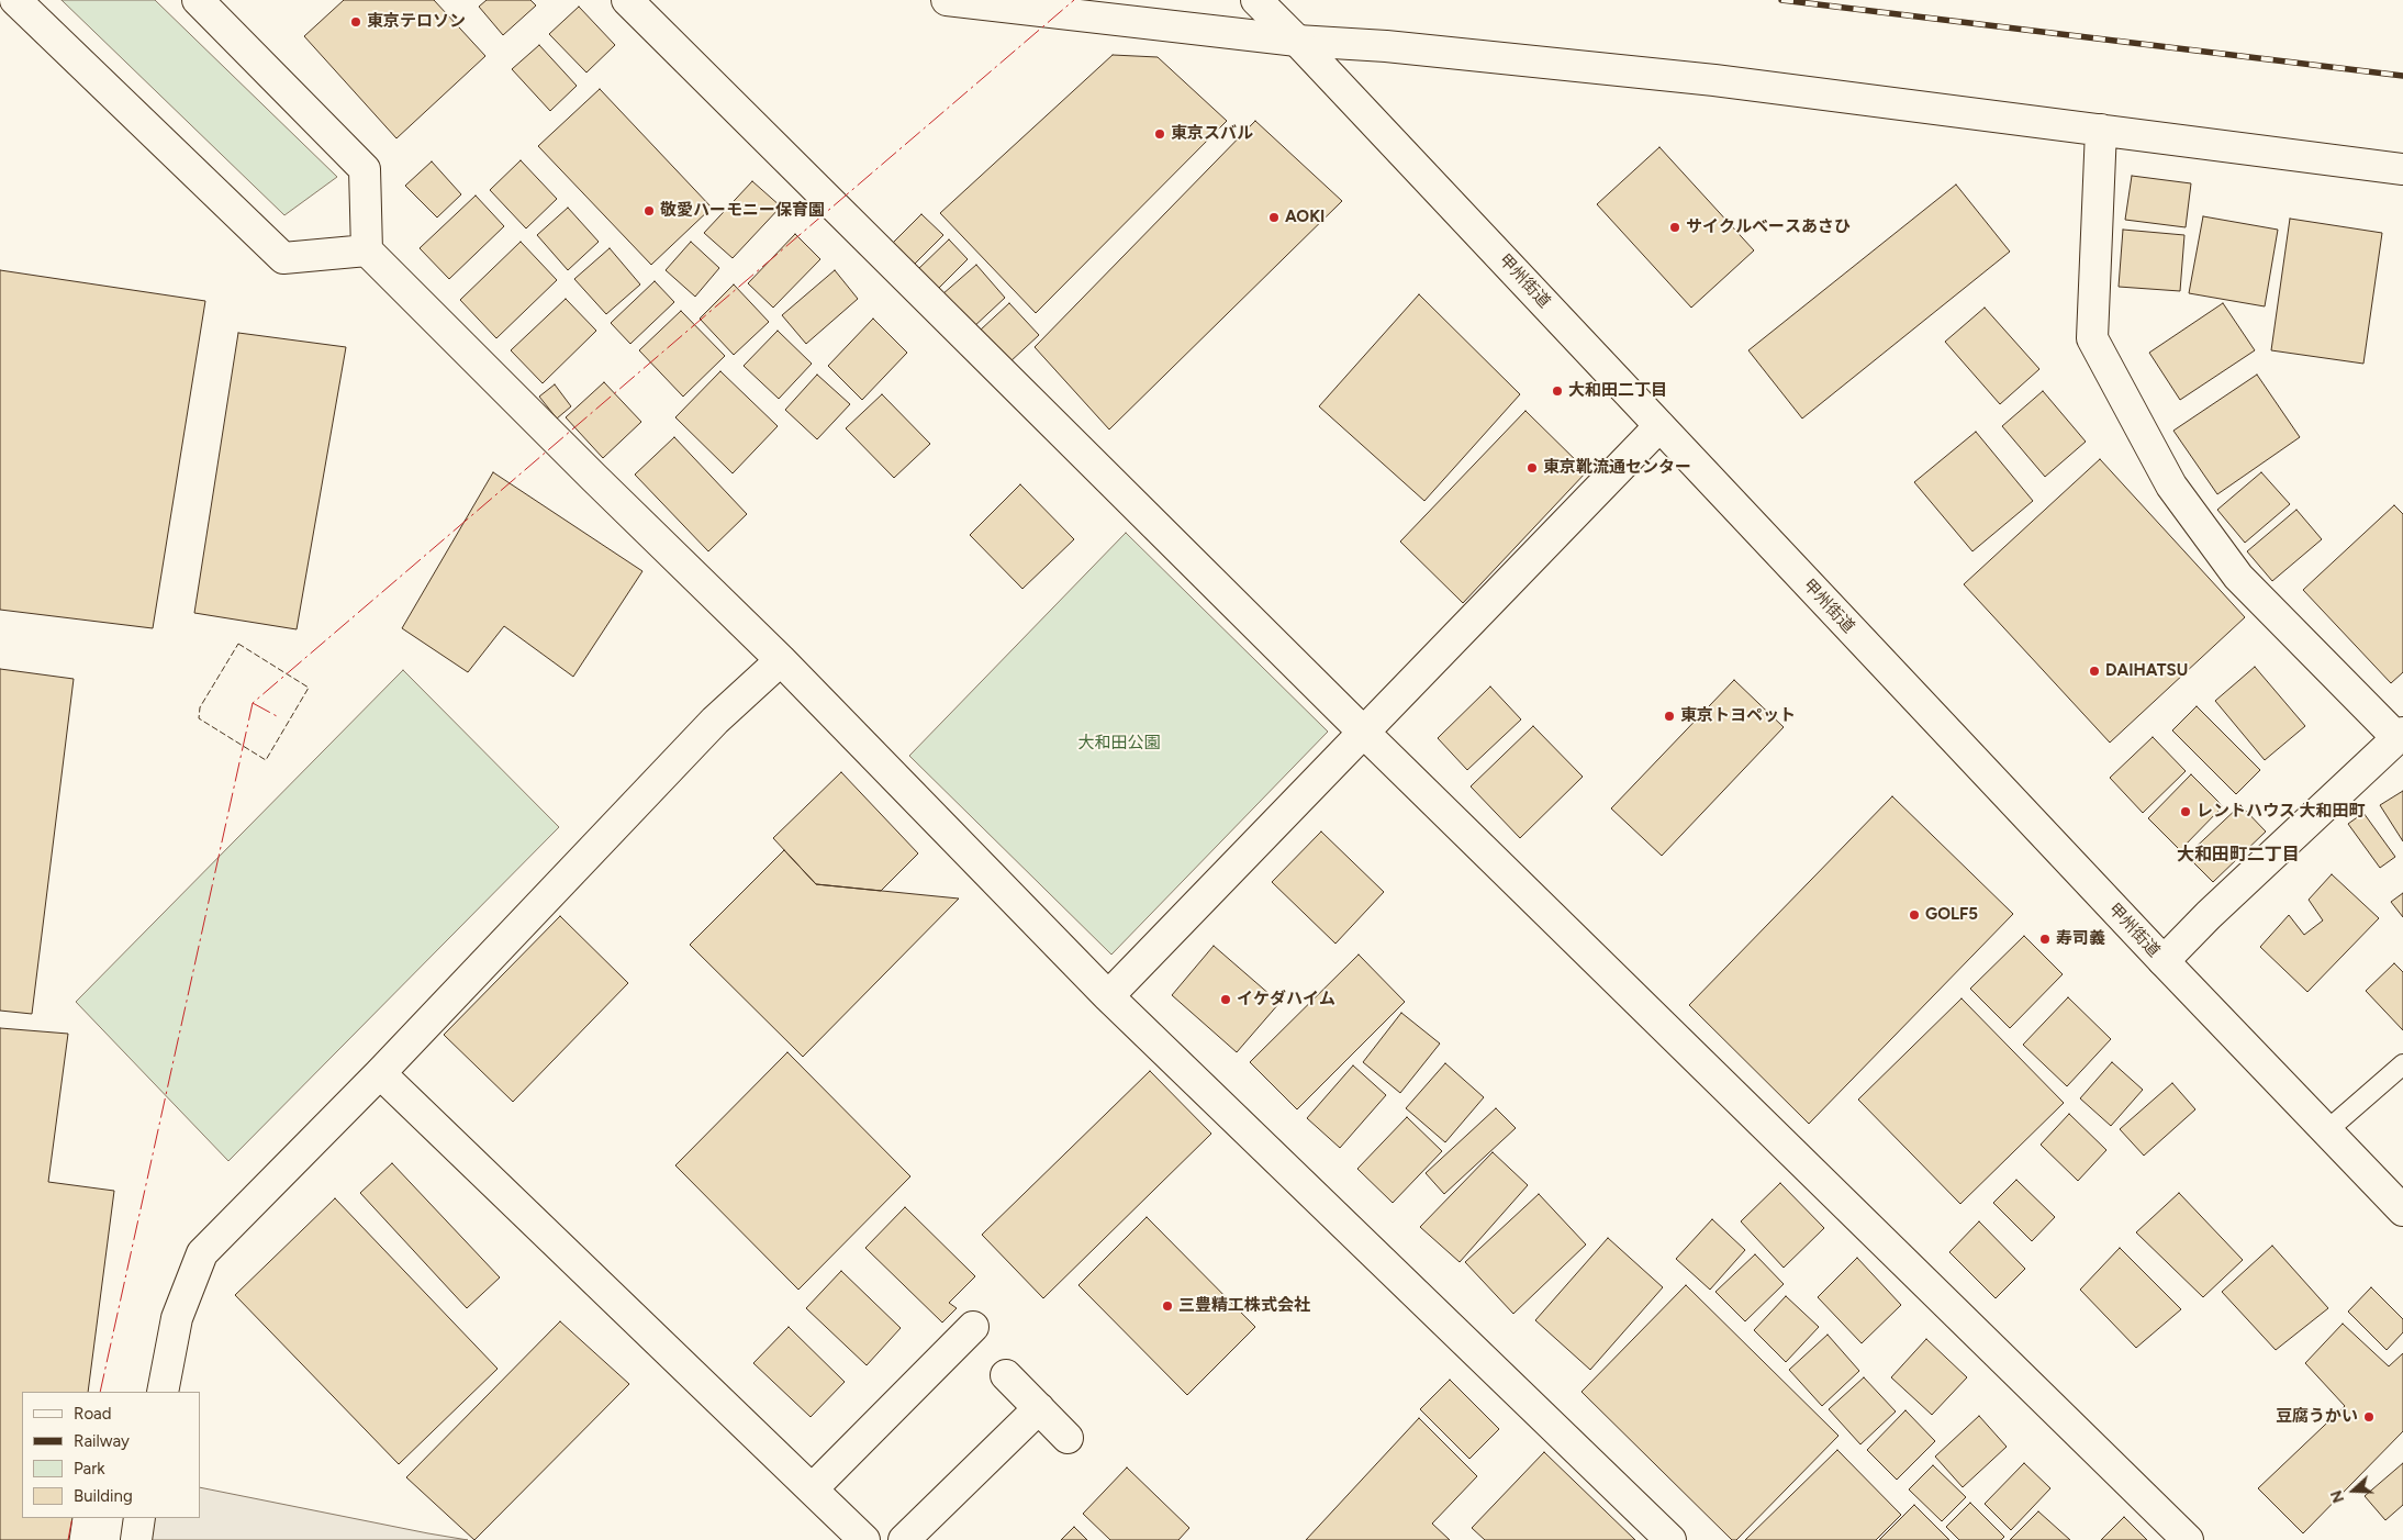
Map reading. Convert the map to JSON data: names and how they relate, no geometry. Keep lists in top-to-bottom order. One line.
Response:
{"streets":{"main road":["甲州街道"]},"districts":["大和田町二丁目"],"parks":["大和田公園"],"places":["東京テロソン","東京スバル","敬愛ハーモニー保育園","AOKI","サイクルベースあさひ","大和田二丁目","東京靴流通センター","DAIHATSU","東京トヨペット","レントハウス 大和田町","GOLF5","寿司義","イケダハイム","三豊精工株式会社","豆腐うかい"],"legend":["Road","Railway","Park","Building"],"north":"left"}
